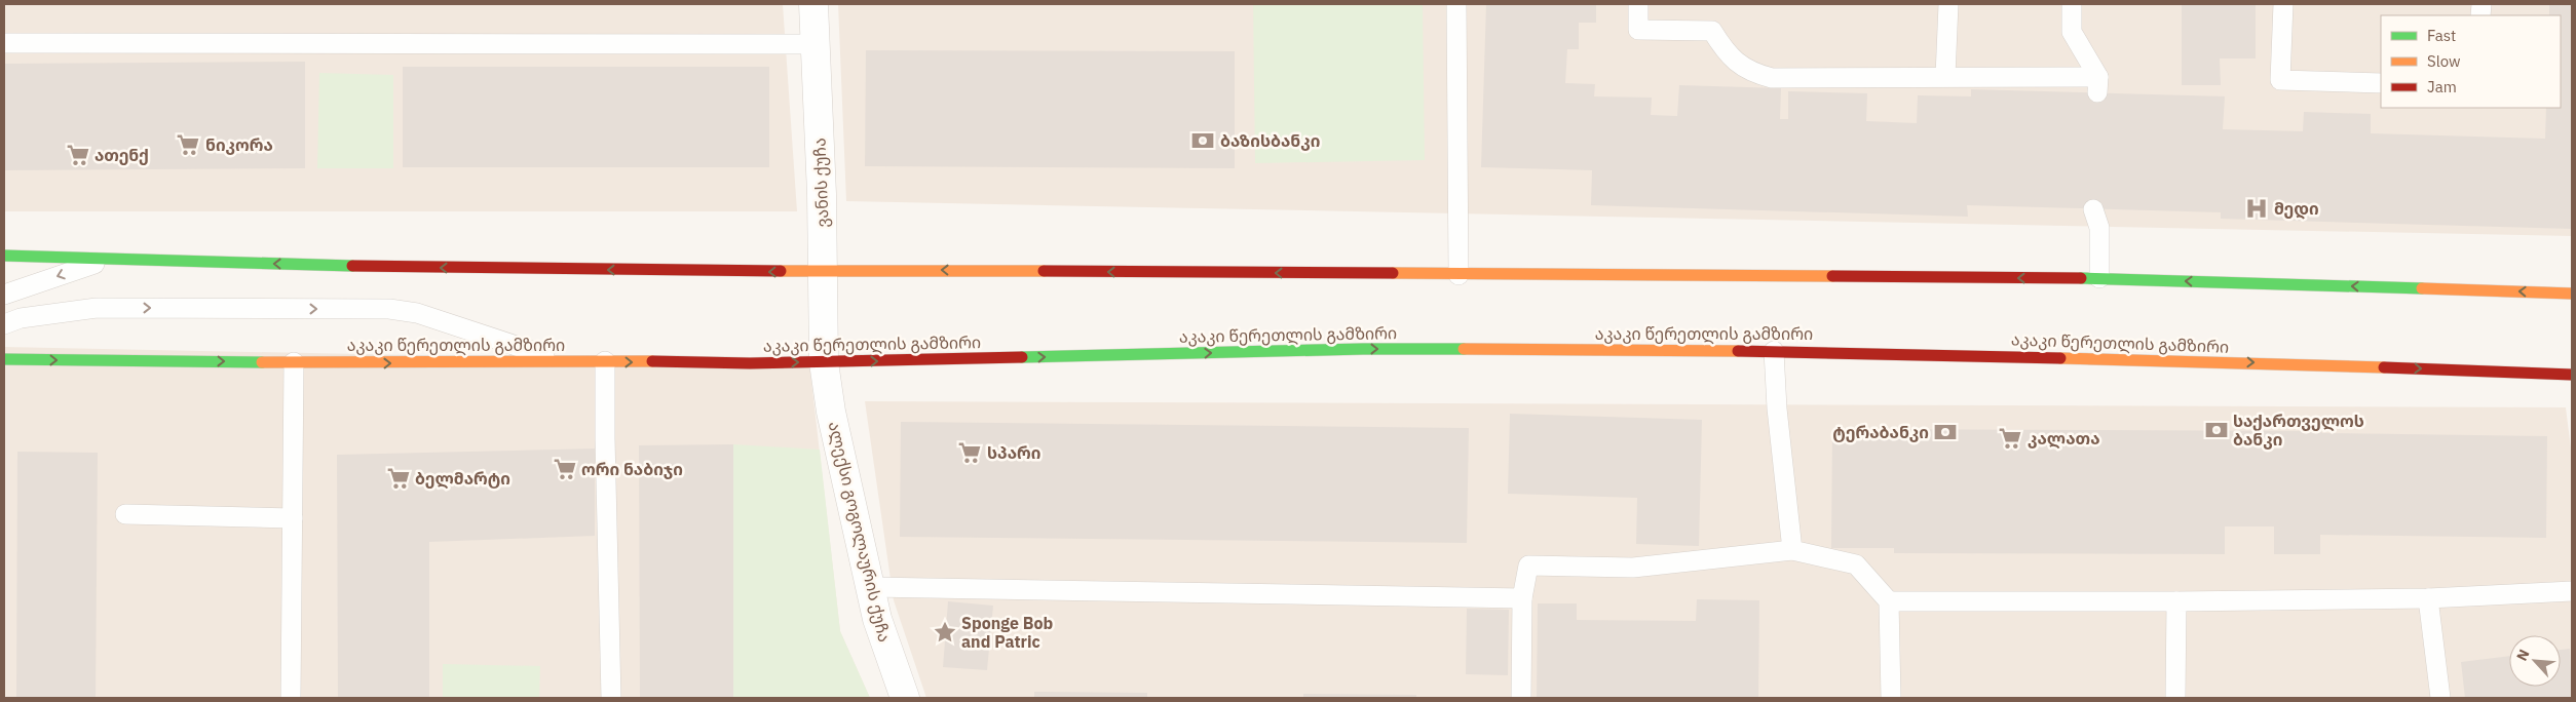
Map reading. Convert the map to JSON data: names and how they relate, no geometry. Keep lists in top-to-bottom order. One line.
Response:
{"streets":{"main road":["აკაკი წერეთლის გამზირი"],"street":["ვანის ქუჩა","ალექსი გოგოლაურის ქუჩა"]},"crossings":[["ვანის ქუჩა","აკაკი წერეთლის გამზირი"],["ვანის ქუჩა","ალექსი გოგოლაურის ქუჩა"],["აკაკი წერეთლის გამზირი","ალექსი გოგოლაურის ქუჩა"]],"places":{"bank":["ბაზისბანკი","საქართველოს ბანკი","ტერაბანკი"],"supermarket":["ნიკორა","ათენქ","კალათა","სპარი","ორი ნაბიჯი","ბელმარტი"],"hospital":["მედი"],"place":["Sponge Bob and Patric"]},"legend":["Fast","Slow","Jam"],"north":"top left"}
